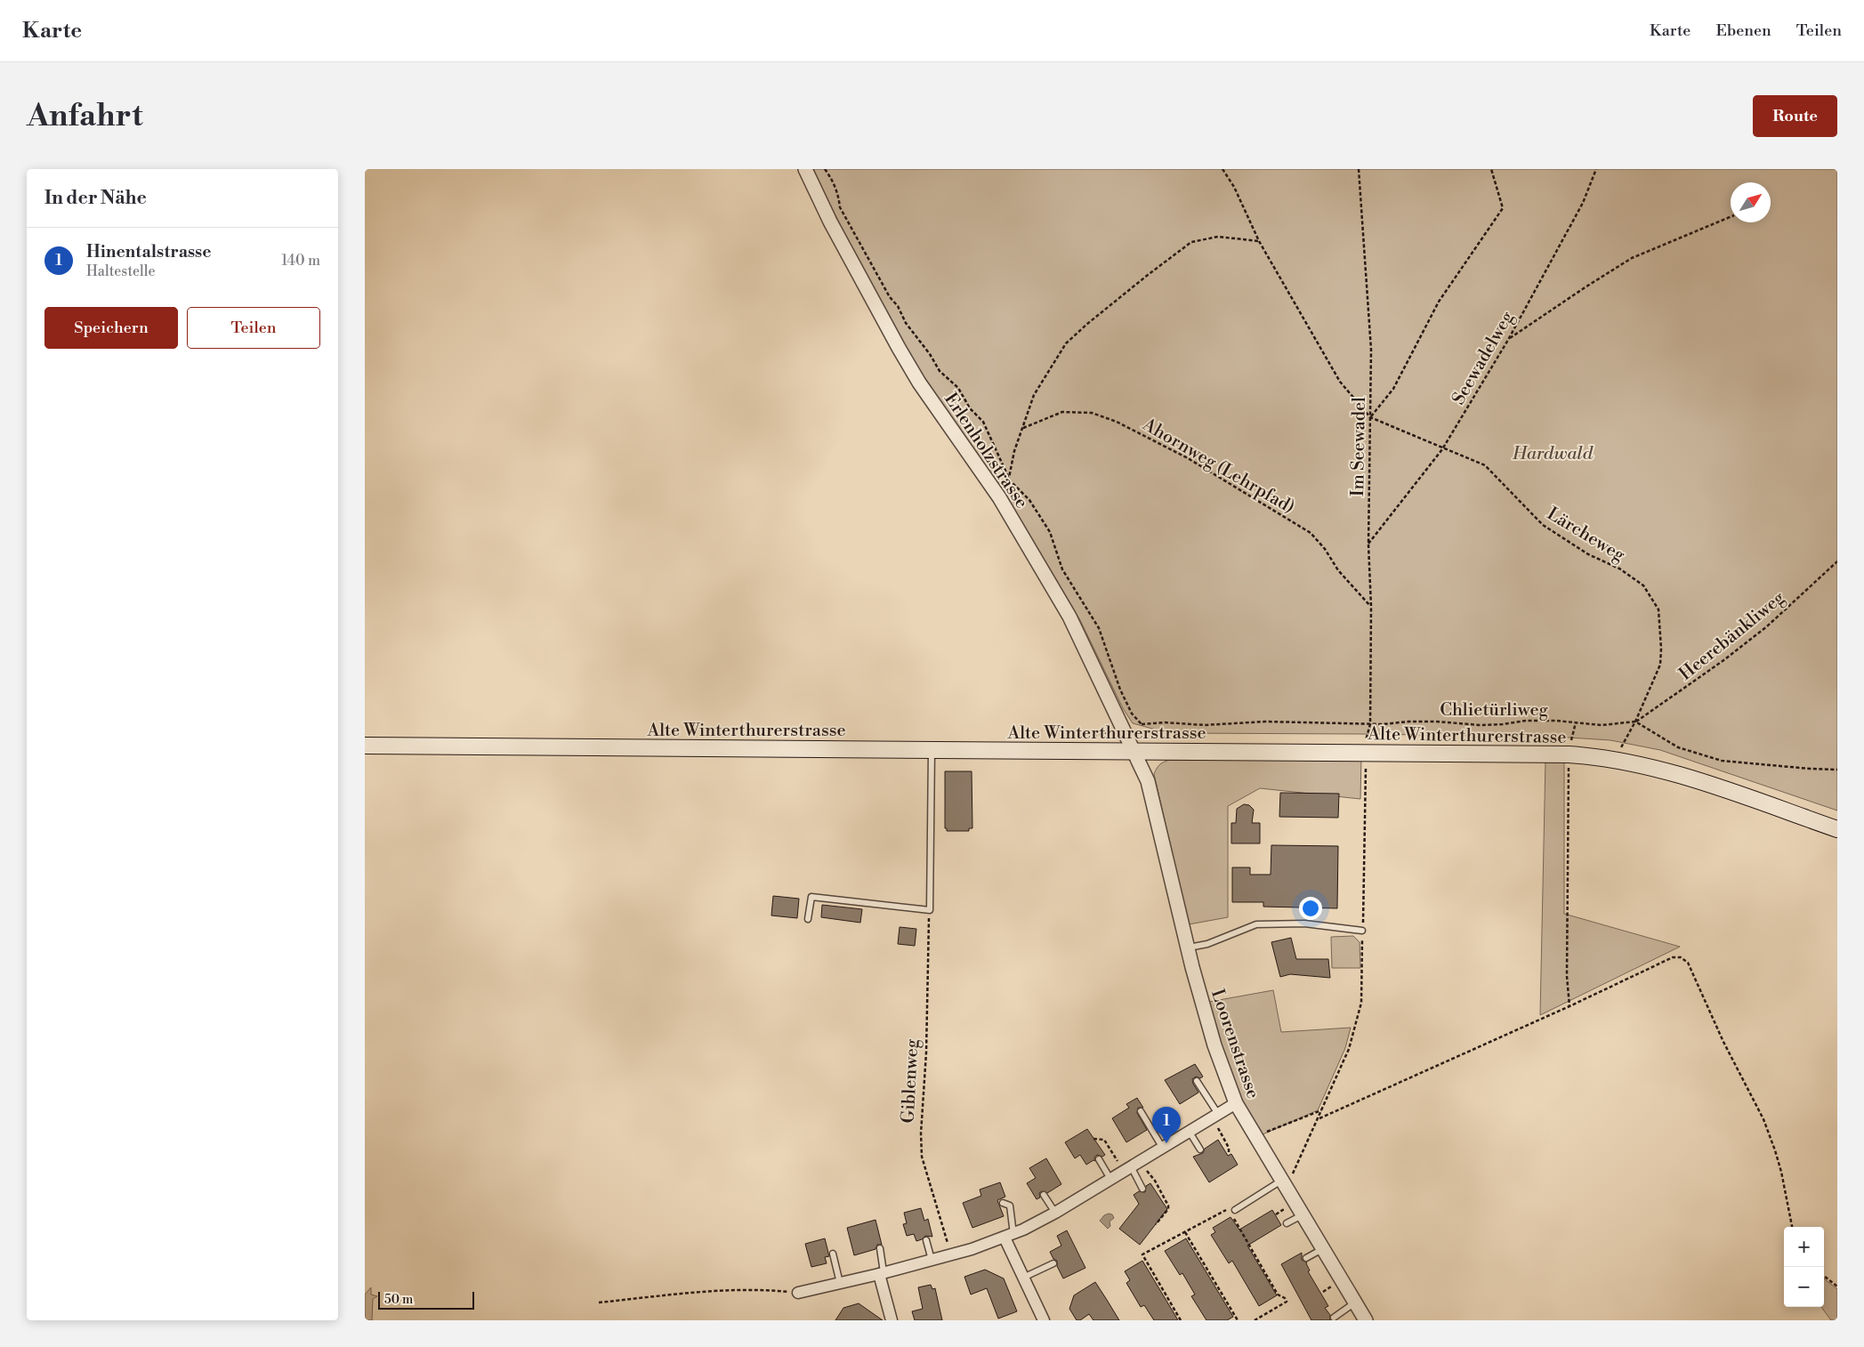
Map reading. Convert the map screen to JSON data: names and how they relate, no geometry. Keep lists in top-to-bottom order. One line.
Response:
{"streets":{"main road":["Alte Winterthurerstrasse"],"street":["Erlenholzstrasse","Loorenstrasse"],"path":["Seewadelweg","Im Seewadel","Ahornweg (Lehrpfad)","Lärcheweg","Heerebänkliweg","Chlietürliweg","Giblenweg"]},"crossings":[["Seewadelweg","Im Seewadel"],["Seewadelweg","Lärcheweg"],["Im Seewadel","Ahornweg (Lehrpfad)"],["Im Seewadel","Lärcheweg"],["Im Seewadel","Chlietürliweg"],["Erlenholzstrasse","Alte Winterthurerstrasse"],["Erlenholzstrasse","Loorenstrasse"],["Lärcheweg","Heerebänkliweg"],["Lärcheweg","Chlietürliweg"],["Heerebänkliweg","Chlietürliweg"],["Alte Winterthurerstrasse","Loorenstrasse"]],"parks":["Hardwald"],"scale_bar":"50 m","north":"top right","page":{"header":"Karte","nav":["Karte","Ebenen","Teilen"],"buttons":["Route",["Speichern","Teilen"]],"title":"Anfahrt","heading":"In der Nähe","list":[{"mark":"1","name":"Hinentalstrasse","note":"Haltestelle","value":"140 m"}],"pins":"1","map_buttons":["+","−"],"scale":"50 m"}}
